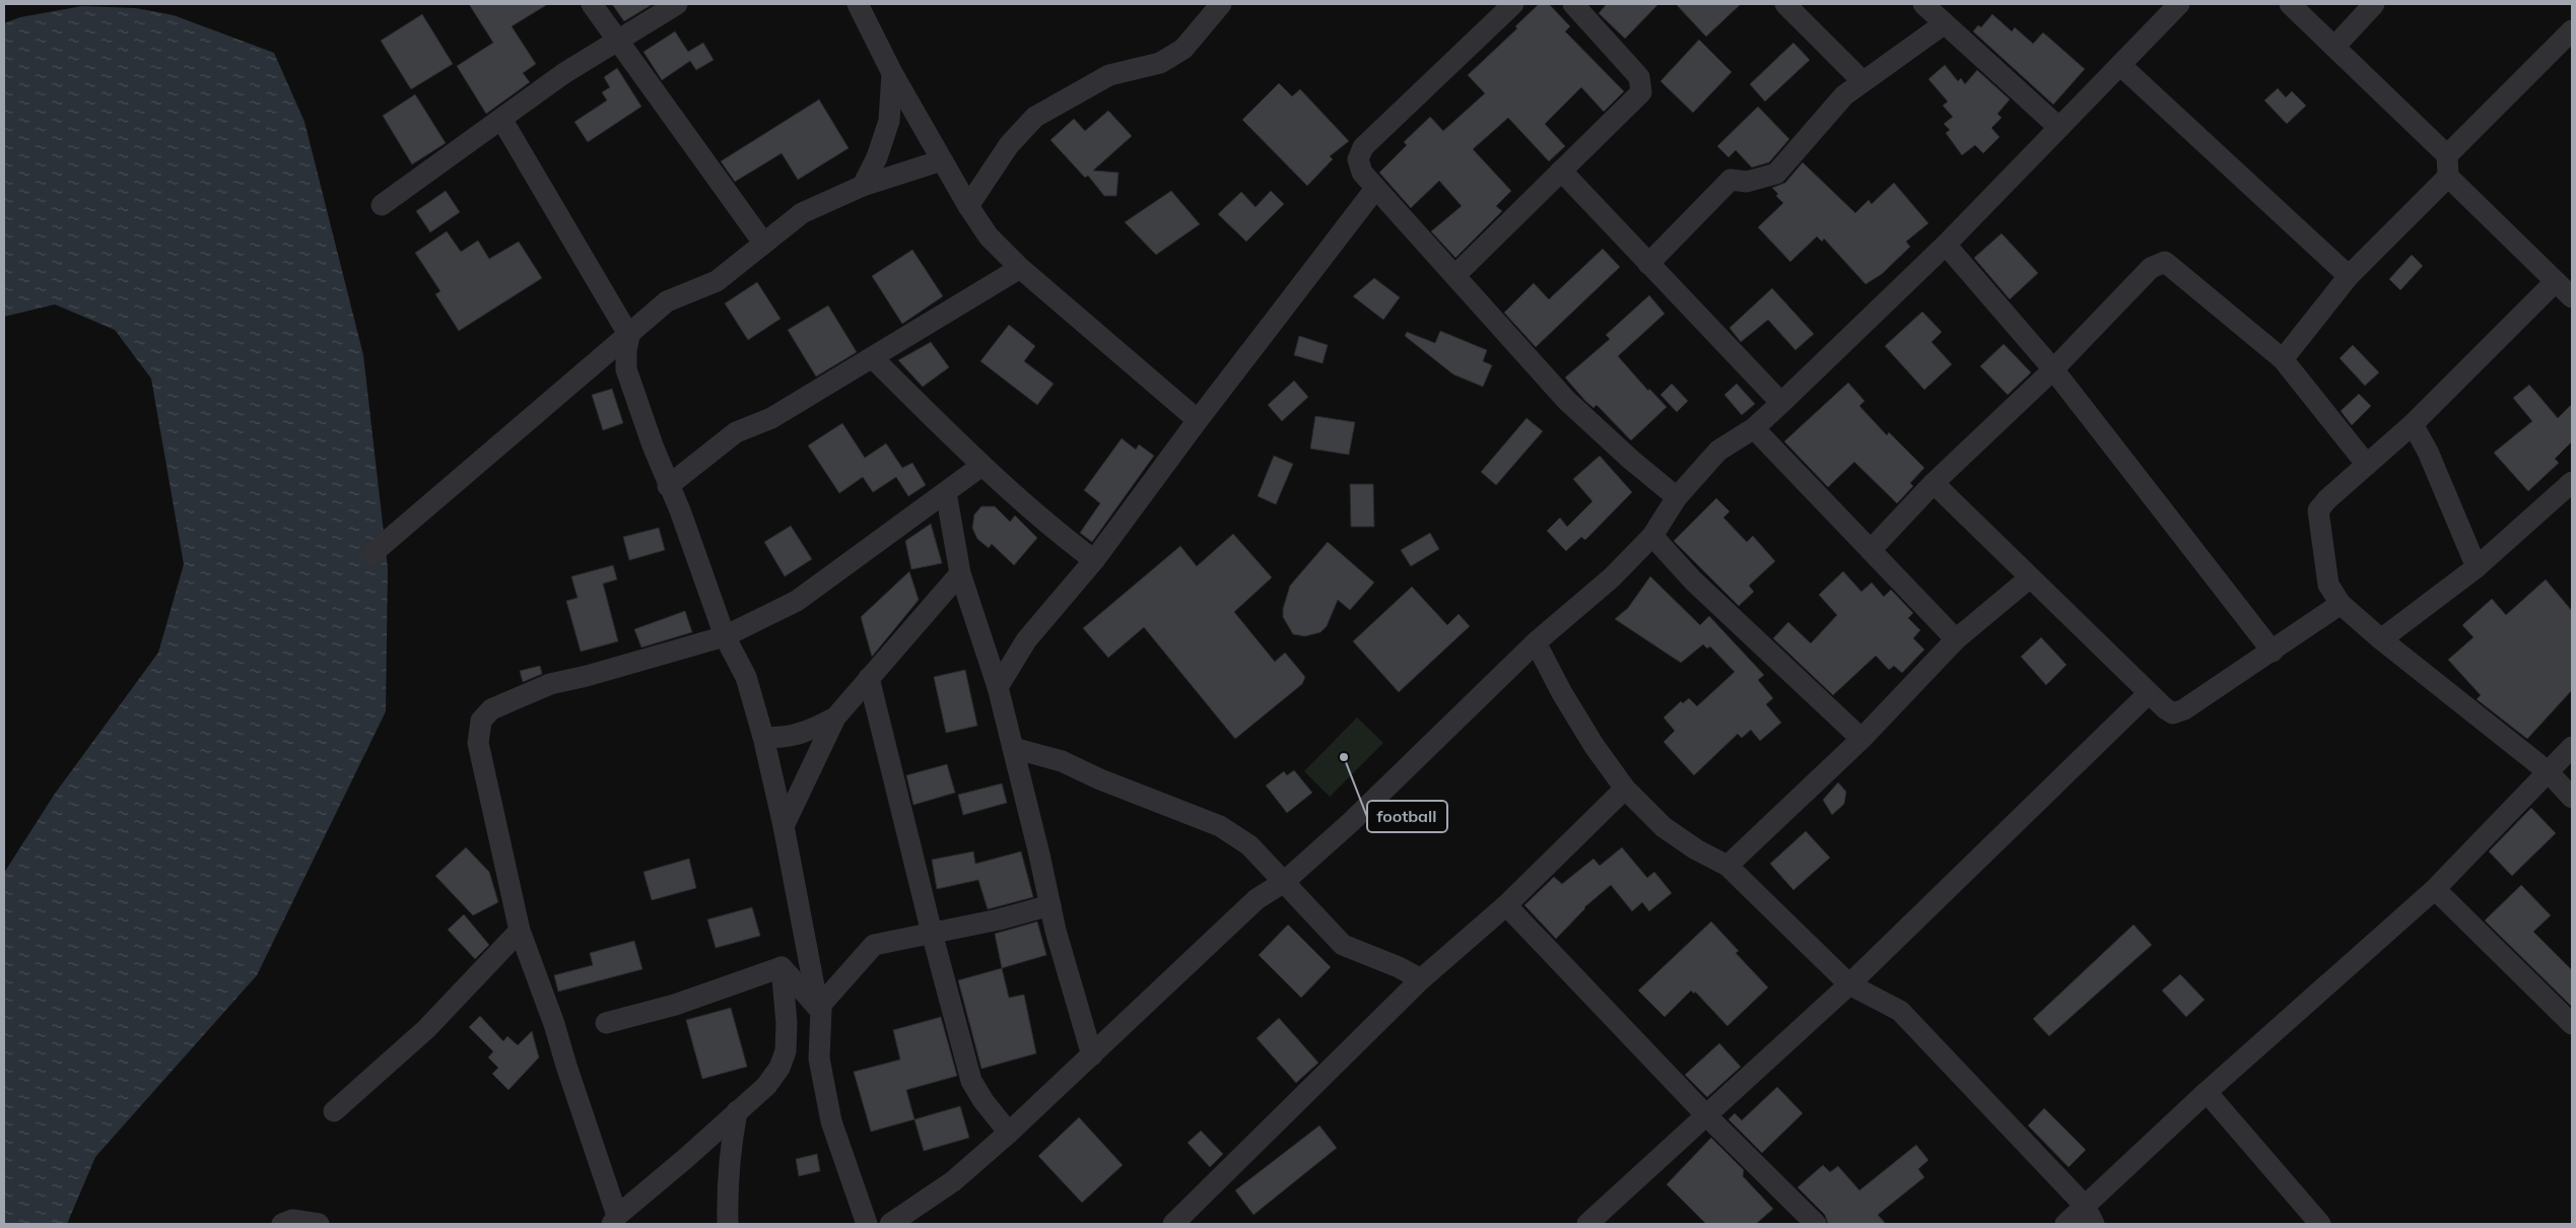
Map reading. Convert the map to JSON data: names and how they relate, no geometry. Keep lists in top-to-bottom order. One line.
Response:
{"places":["football"]}
